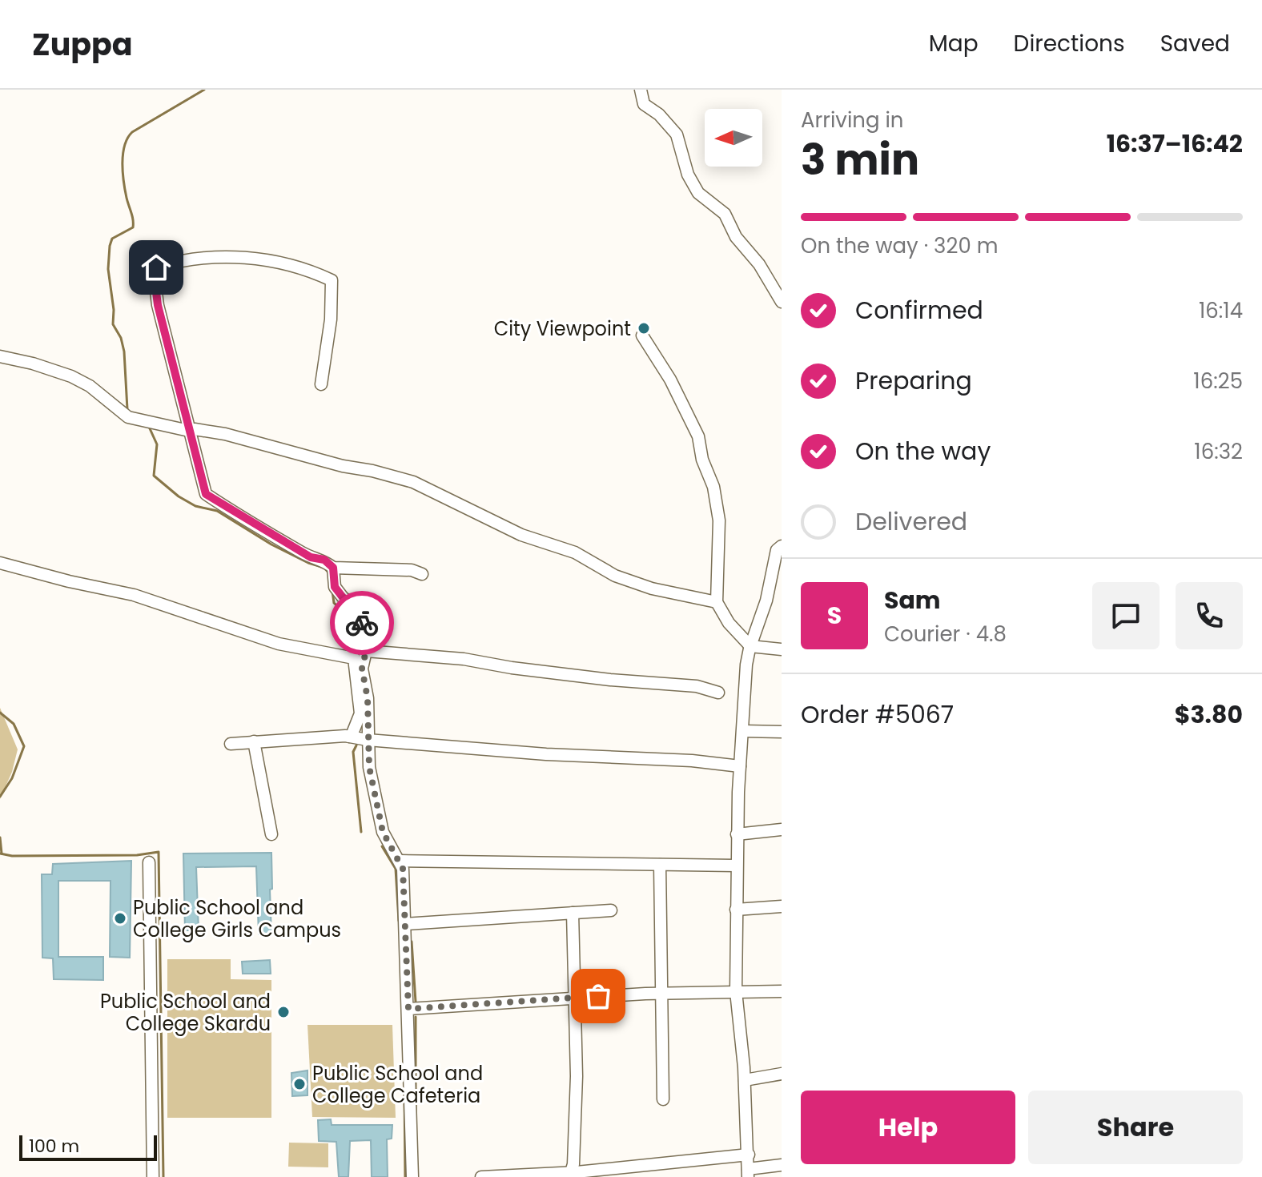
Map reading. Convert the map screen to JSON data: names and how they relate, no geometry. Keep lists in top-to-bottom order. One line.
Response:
{"places":["City Viewpoint","Public School and College Girls Campus","Public School and College Skardu","Public School and College Cafeteria"],"scale_bar":"100 m","north":"left","page":{"header":"Zuppa","nav":["Map","Directions","Saved"],"heading":["3 min","Arriving in","16:37–16:42"],"panel":["Sam","Courier · 4.8","Order #5067","$3.80"],"bar":"On the way · 320 m","list":[["Confirmed","16:14"],["Preparing","16:25"],["On the way","16:32"],"Delivered"],"round":"S","buttons":["Help","Share"],"scale":"100 m"}}
